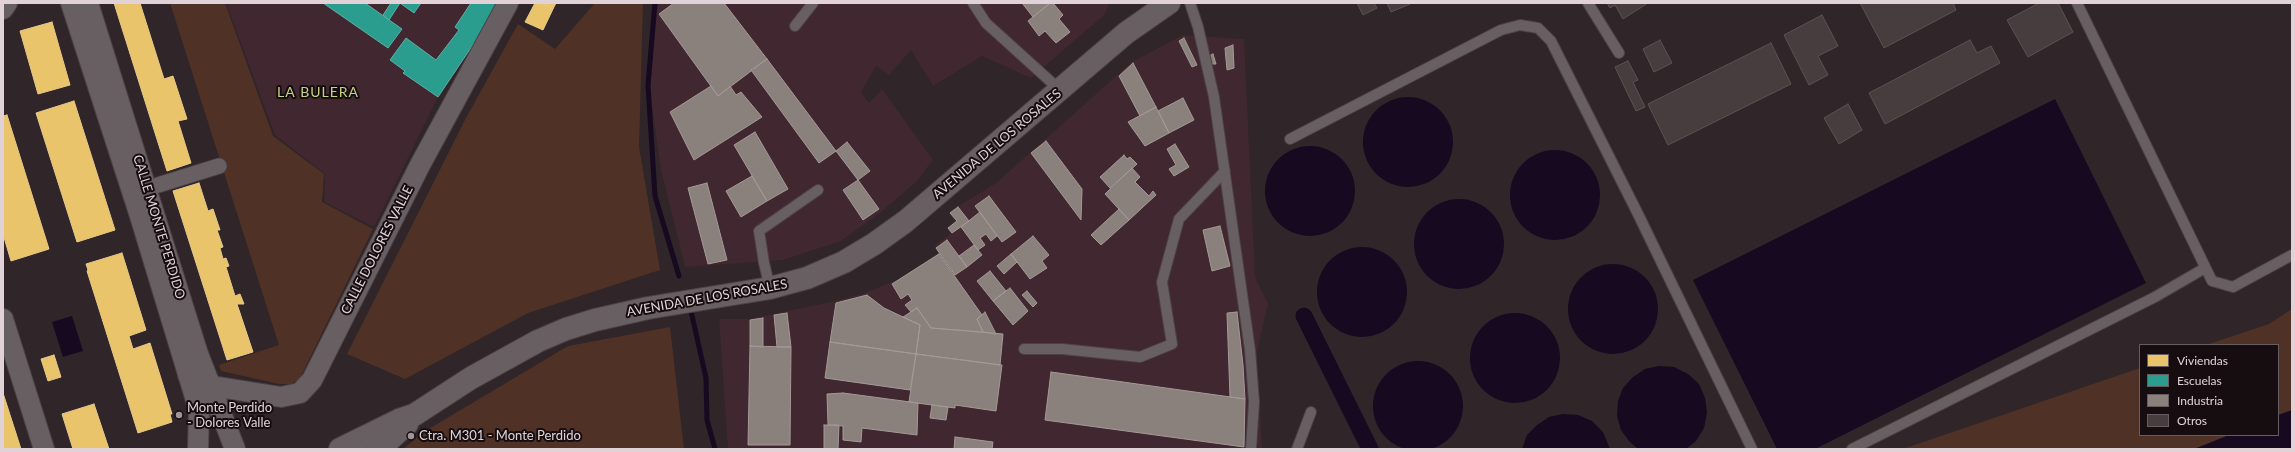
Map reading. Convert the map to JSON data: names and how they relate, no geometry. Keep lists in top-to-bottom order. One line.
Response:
{"streets":{"street":["AVENIDA DE LOS ROSALES","CALLE MONTE PERDIDO","CALLE DOLORES VALLE"]},"crossings":[["CALLE MONTE PERDIDO","CALLE DOLORES VALLE"]],"districts":["LA BULERA"],"places":["Monte Perdido - Dolores Valle","Ctra. M301 - Monte Perdido"],"legend":["Viviendas","Escuelas","Industria","Otros"]}
